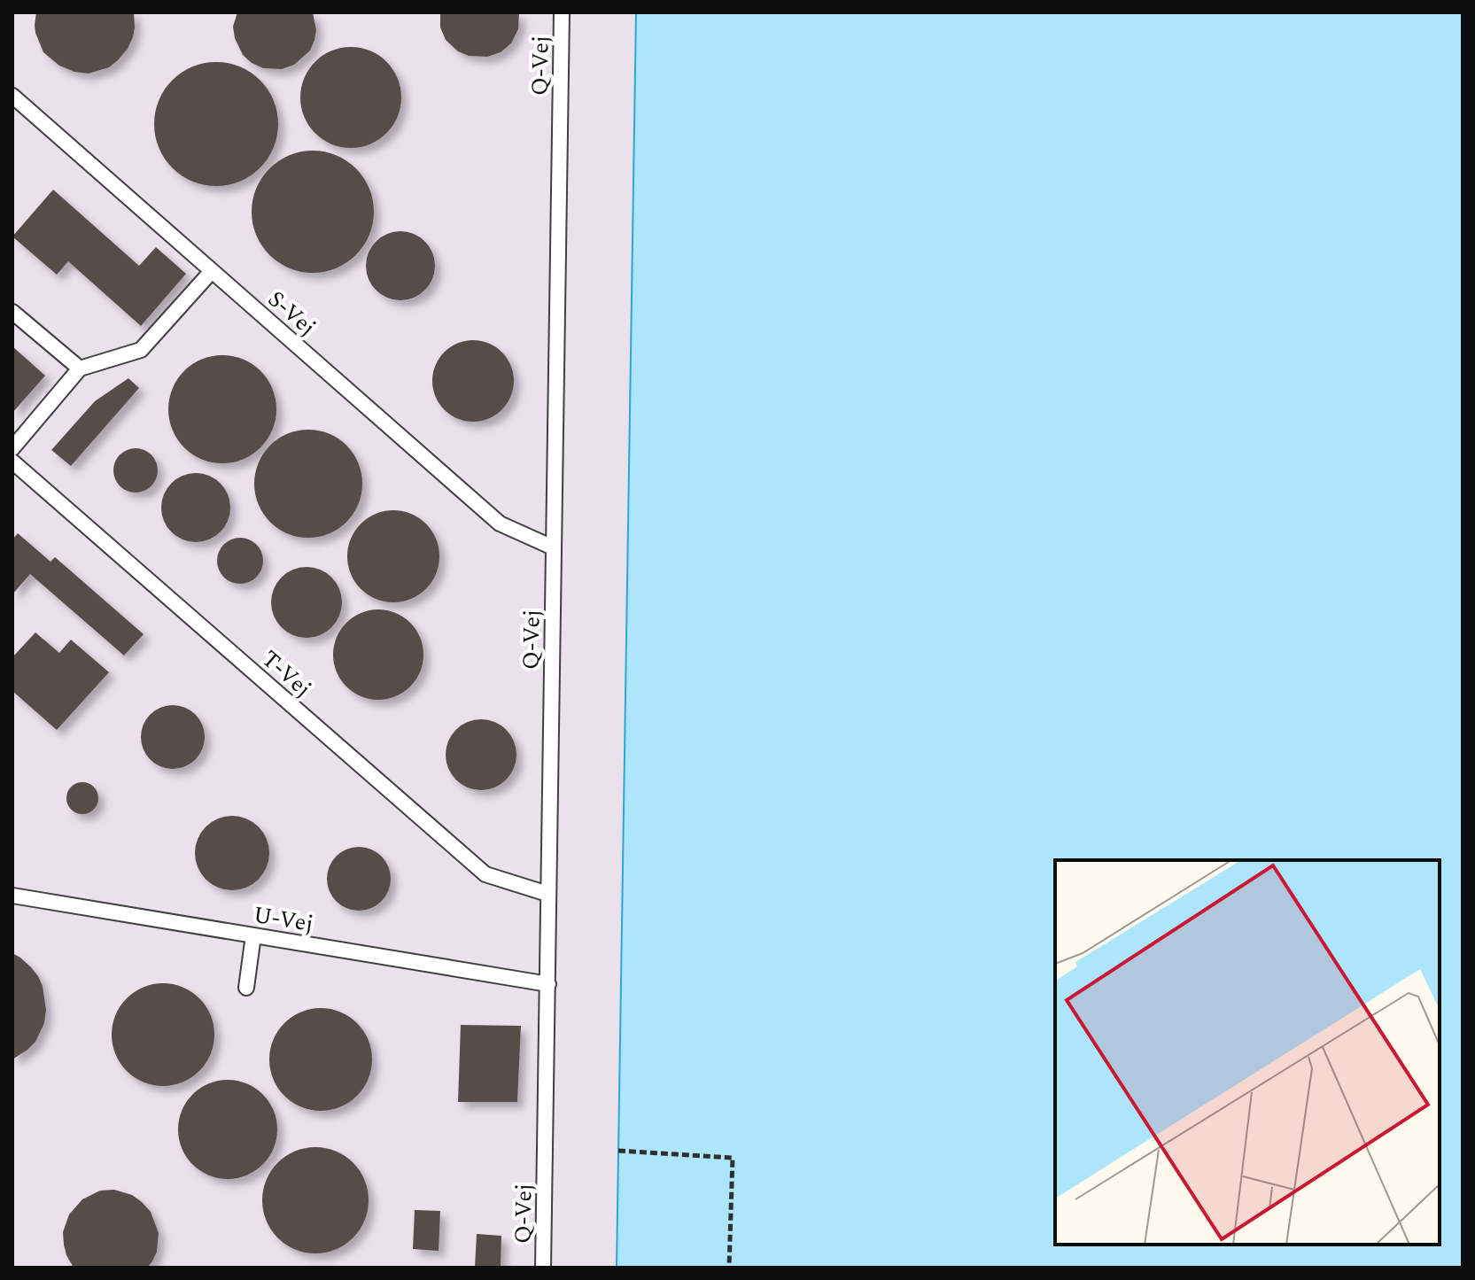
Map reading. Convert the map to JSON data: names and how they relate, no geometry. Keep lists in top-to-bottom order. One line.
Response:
{"streets":{"lane":["Q-Vej","S-Vej","T-Vej","U-Vej"]},"crossings":[["Q-Vej","S-Vej"],["Q-Vej","T-Vej"],["Q-Vej","U-Vej"]]}
